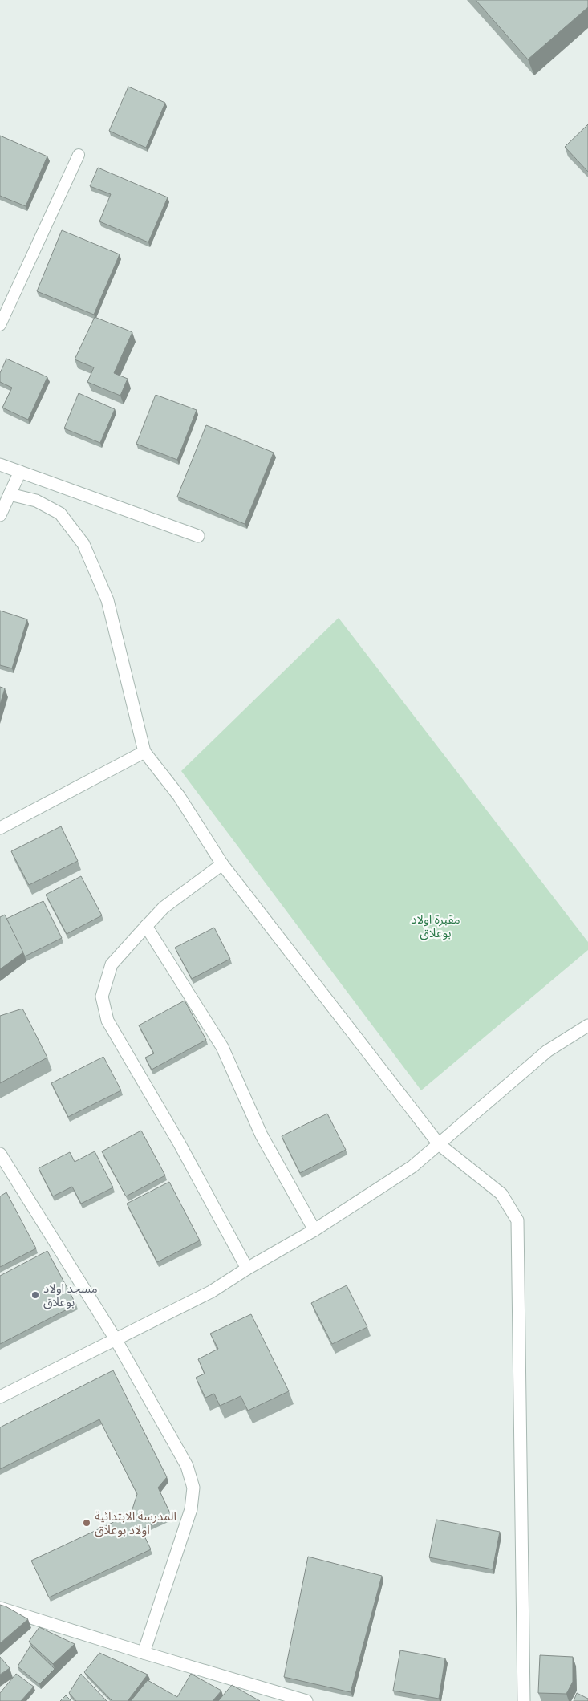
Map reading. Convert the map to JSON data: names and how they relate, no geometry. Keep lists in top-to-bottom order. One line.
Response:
{"parks":["مقبرة اولاد بوعلاق"],"places":["مسجد اولاد بوعلاق","المدرسة الابتدائية اولاد بوعلاق"]}
